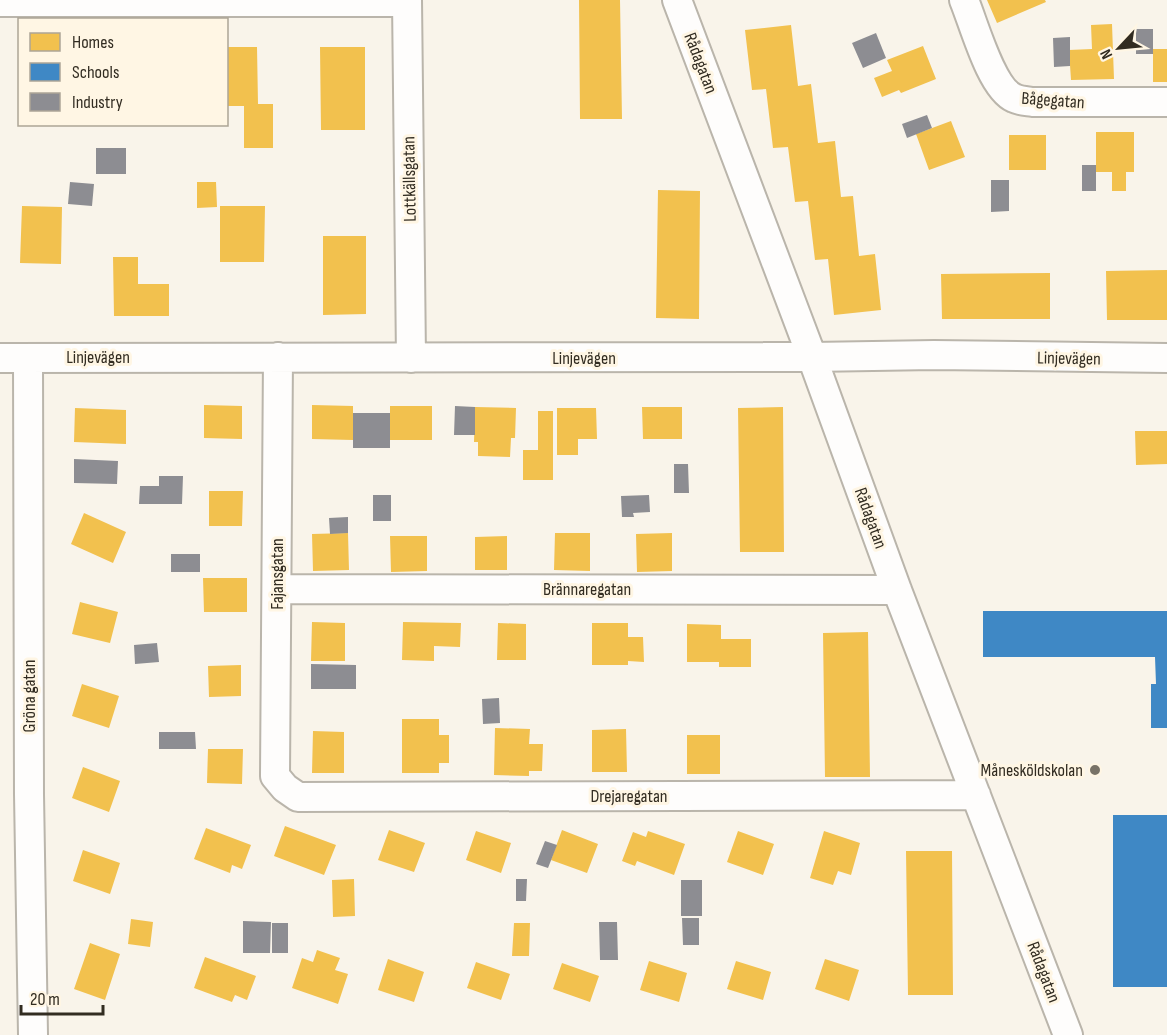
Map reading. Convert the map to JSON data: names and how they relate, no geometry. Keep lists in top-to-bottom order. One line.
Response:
{"streets":{"street":["Rådagatan","Bågegatan","Lottkällsgatan","Linjevägen","Fajansgatan","Brännaregatan","Gröna gatan","Drejaregatan"]},"crossings":[["Rådagatan","Linjevägen"],["Rådagatan","Brännaregatan"],["Rådagatan","Drejaregatan"],["Lottkällsgatan","Linjevägen"],["Linjevägen","Fajansgatan"],["Linjevägen","Gröna gatan"],["Fajansgatan","Brännaregatan"],["Fajansgatan","Drejaregatan"]],"places":["Månesköldskolan"],"legend":["Homes","Schools","Industry"],"scale_bar":"20 m","north":"bottom left"}
